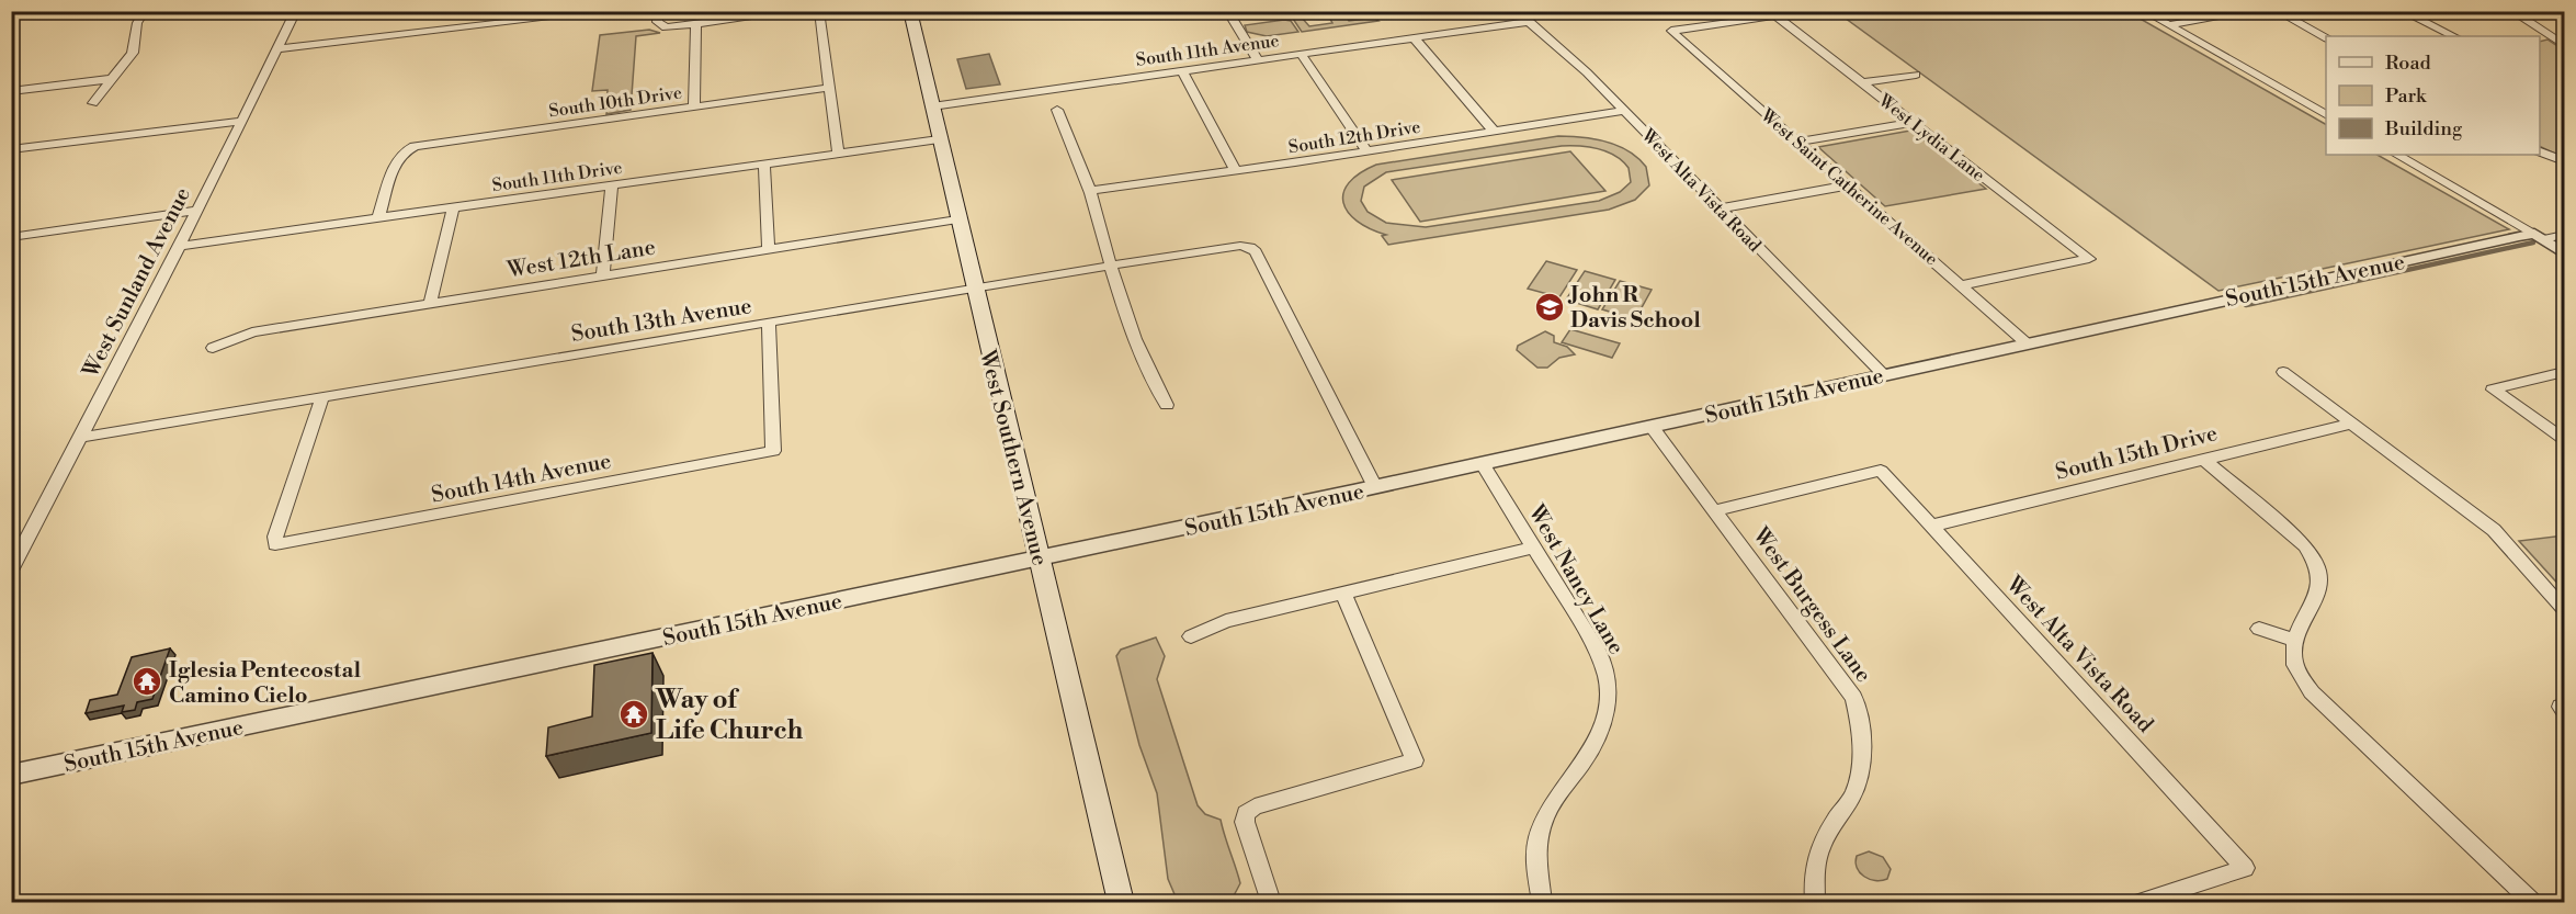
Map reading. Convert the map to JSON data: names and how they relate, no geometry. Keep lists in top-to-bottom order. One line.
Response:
{"streets":{"main road":["West Southern Avenue"],"street":["South 11th Avenue","South 10th Drive","South 12th Drive","West Lydia Lane","South 11th Drive","West Saint Catherine Avenue","West Alta Vista Road","West 12th Lane","South 15th Avenue","West Sunland Avenue","South 13th Avenue","South 15th Drive","South 14th Avenue","West Nancy Lane","West Burgess Lane"]},"crossings":[["South 11th Avenue","West Alta Vista Road"],["South 11th Avenue","West Southern Avenue"],["South 10th Drive","South 11th Drive"],["South 12th Drive","West Alta Vista Road"],["West Lydia Lane","West Saint Catherine Avenue"],["South 11th Drive","West Sunland Avenue"],["South 11th Drive","West Southern Avenue"],["West Saint Catherine Avenue","South 15th Avenue"],["West Alta Vista Road","South 15th Avenue"],["West Alta Vista Road","South 15th Drive"],["West Alta Vista Road","West Burgess Lane"],["West 12th Lane","West Southern Avenue"],["South 15th Avenue","South 13th Avenue"],["South 15th Avenue","West Southern Avenue"],["South 15th Avenue","West Nancy Lane"],["South 15th Avenue","West Burgess Lane"],["West Sunland Avenue","South 13th Avenue"],["South 13th Avenue","West Southern Avenue"],["South 13th Avenue","South 14th Avenue"]],"places":{"school or university":["John R Davis School"],"temple":["Iglesia Pentecostal Camino Cielo","Way of Life Church"]},"legend":["Road","Park","Building"]}
